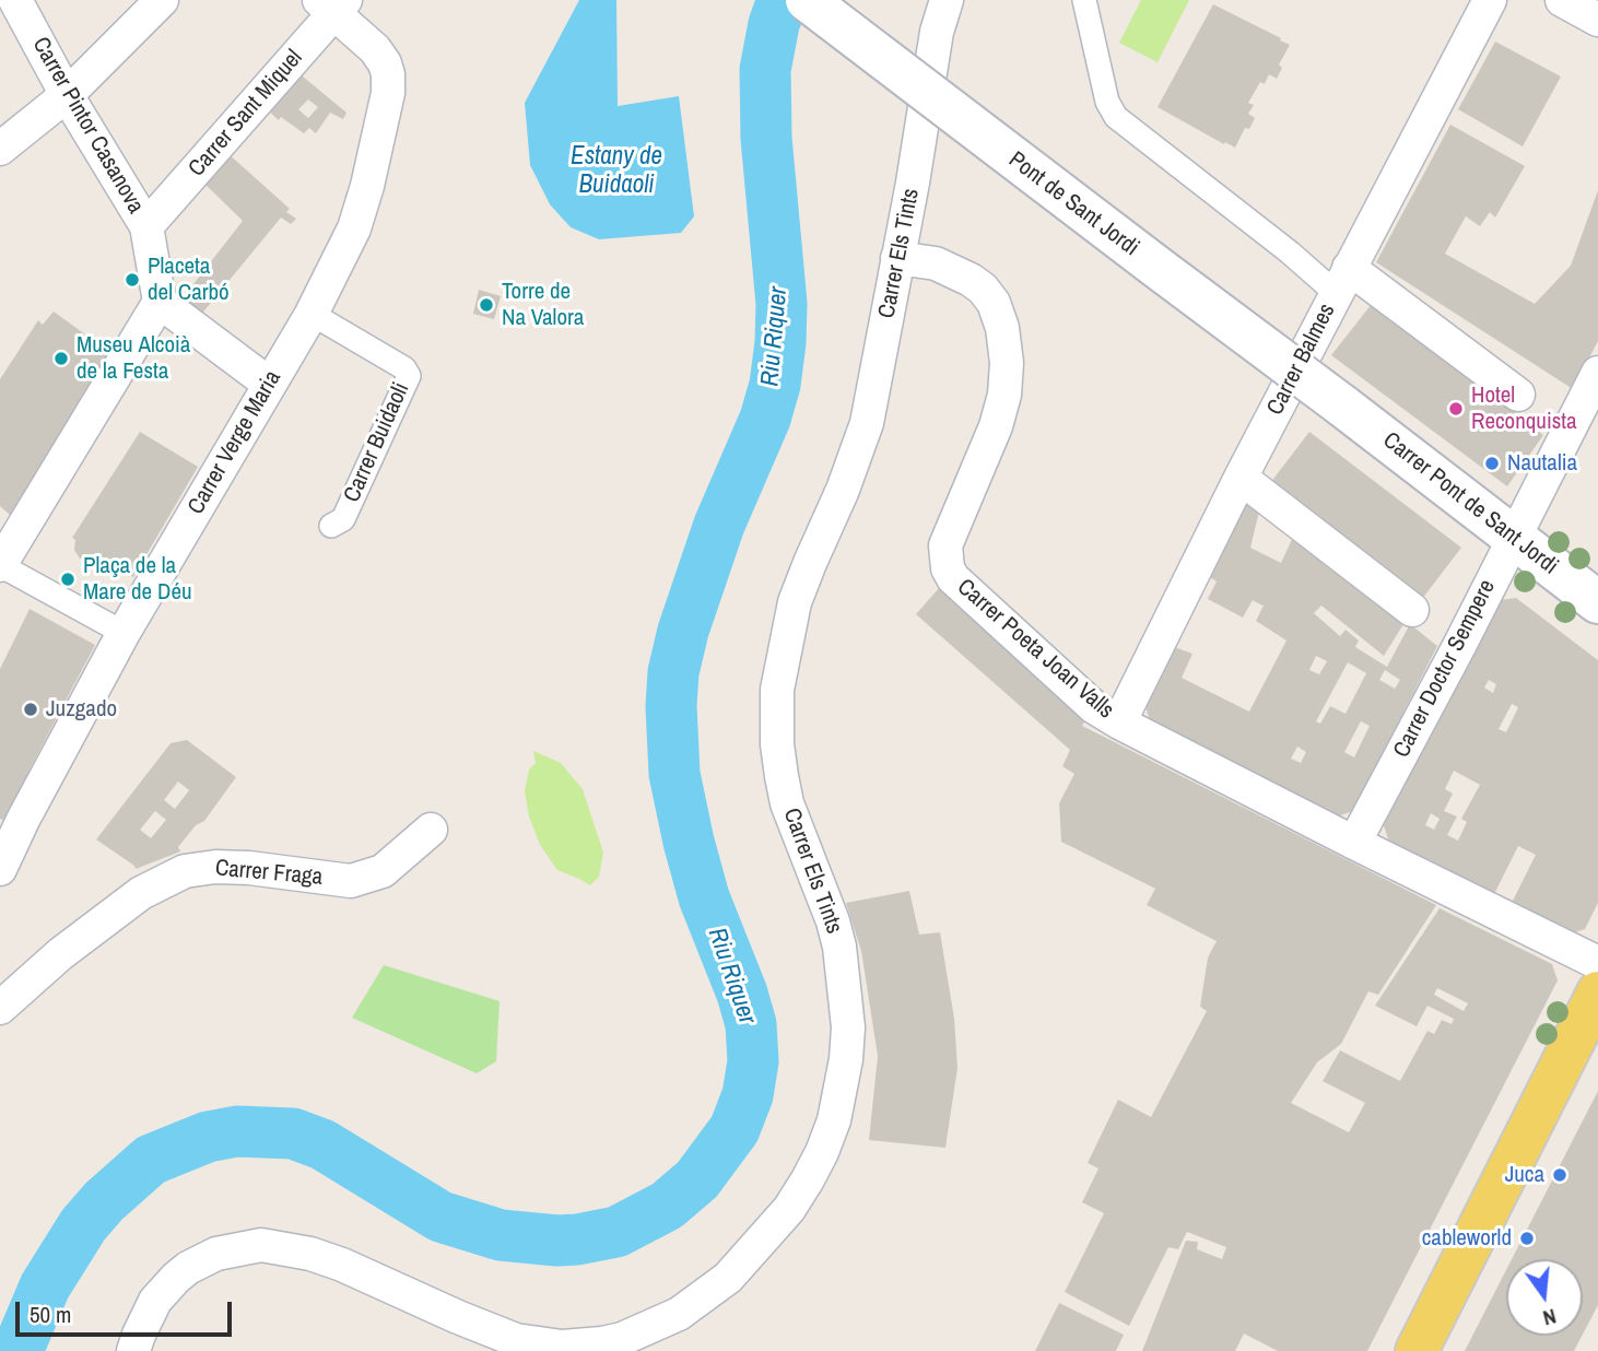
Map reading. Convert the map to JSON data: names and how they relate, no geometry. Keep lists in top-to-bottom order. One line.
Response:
{"streets":{"main road":["Pont de Sant Jordi","Carrer Pont de Sant Jordi"],"street":["Carrer Sant Miquel","Carrer Pintor Casanova","Carrer Els Tints","Carrer Balmes","Carrer Verge Maria","Carrer Buidaoli","Carrer Poeta Joan Valls","Carrer Doctor Sempere","Carrer Fraga"]},"crossings":[["Carrer Sant Miquel","Carrer Pintor Casanova"],["Carrer Sant Miquel","Carrer Verge Maria"],["Pont de Sant Jordi","Carrer Pont de Sant Jordi"],["Carrer Els Tints","Carrer Poeta Joan Valls"],["Carrer Balmes","Carrer Poeta Joan Valls"],["Carrer Verge Maria","Carrer Buidaoli"],["Carrer Pont de Sant Jordi","Carrer Doctor Sempere"],["Carrer Poeta Joan Valls","Carrer Doctor Sempere"]],"water":["Estany de Buidaoli","Riu Riquer"],"places":["Placeta del Carbó","Torre de Na Valora","Museu Alcoià de la Festa","Hotel Reconquista","Nautalia","Plaça de la Mare de Déu","Juzgado","Juca","cableworld"],"scale_bar":"50 m","north":"bottom"}
